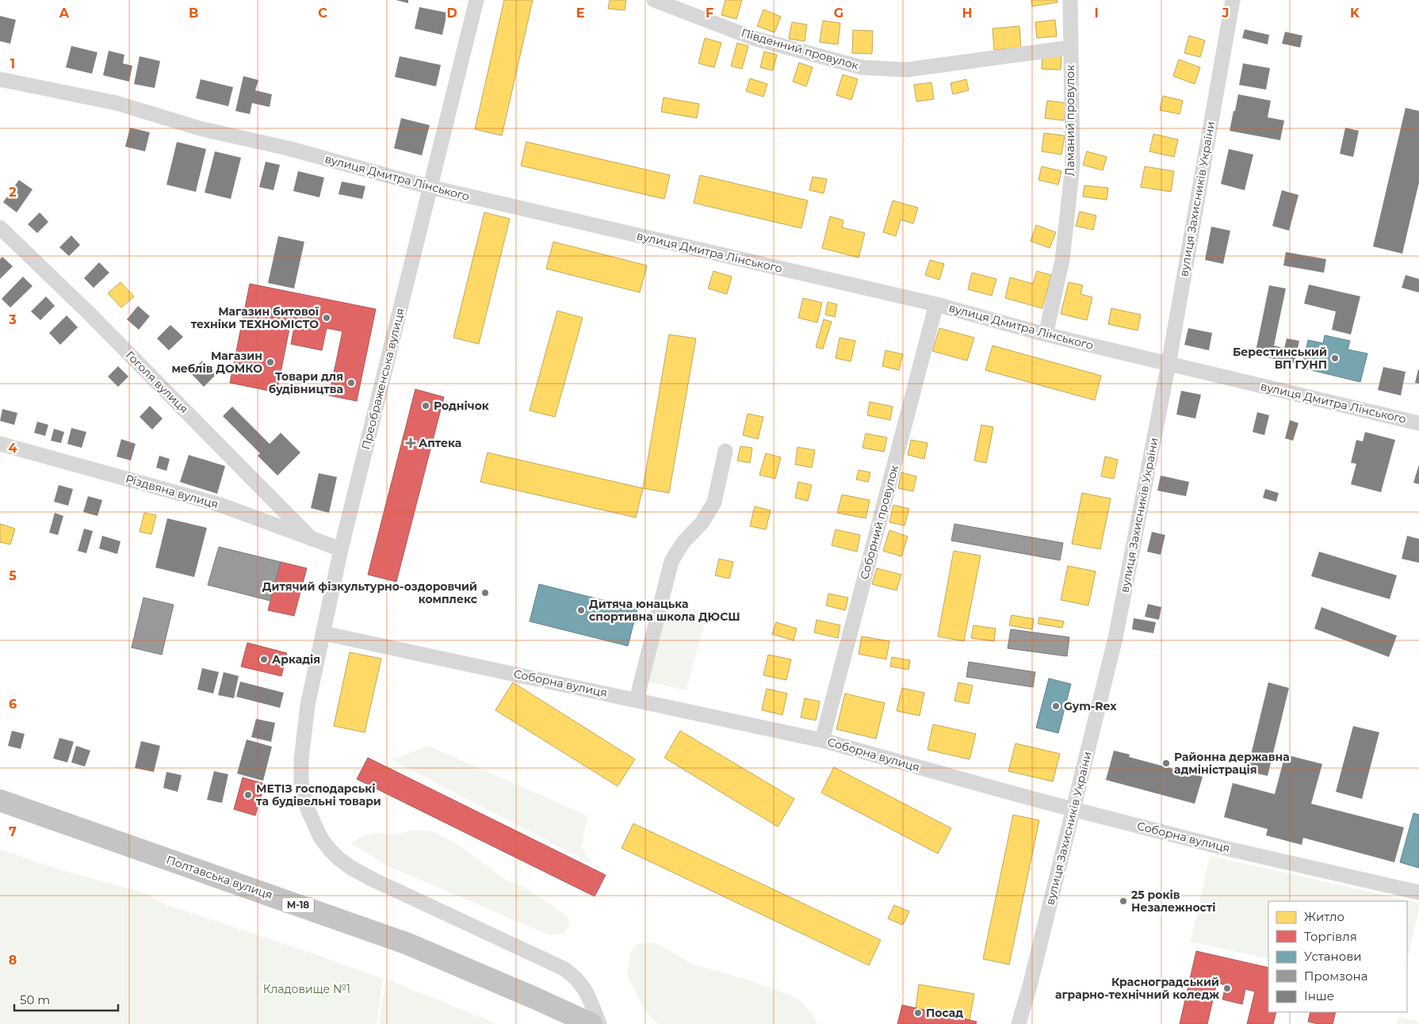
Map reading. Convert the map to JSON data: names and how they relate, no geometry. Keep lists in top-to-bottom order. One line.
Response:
{"streets":{"highway":["Полтавська вулиця","М-18"],"street":["Південний провулок","Ламаний провулок","вулиця Дмитра Лінського","вулиця Захисників України","Преображенська вулиця","Гоголя вулиця","Різдвяна вулиця","Соборний провулок","Соборна вулиця"]},"crossings":[["Південний провулок","Ламаний провулок"],["Ламаний провулок","вулиця Дмитра Лінського"],["вулиця Дмитра Лінського","вулиця Захисників України"],["вулиця Дмитра Лінського","Преображенська вулиця"],["вулиця Дмитра Лінського","Соборний провулок"],["вулиця Захисників України","Соборна вулиця"],["Преображенська вулиця","Різдвяна вулиця"],["Преображенська вулиця","Соборна вулиця"],["Гоголя вулиця","Різдвяна вулиця"],["Соборний провулок","Соборна вулиця"]],"parks":["Кладовище №1"],"places":{"other":["Магазин битової техніки ТЕХНОМІСТО","Берестинський ВП ГУНП","Магазин меблів ДОМКО","Товари для будівництва","Роднічок","Дитячий фізкультурно-оздоровчий комплекс","Дитяча юнацька спортивна школа ДЮСШ","Аркадія","Gym-Rex","Районна державна адміністрація","МЕТІЗ господарські та будівельні товари","25 років Незалежності","Красноградський аграрно-технічний коледж","Посад"],"health":["Аптека"]},"legend":["Житло","Торгівля","Установи","Промзона","Інше"],"scale_bar":"50 m","grid":{"columns":["A","B","C","D","E","F","G","H","I","J","K"],"rows":["1","2","3","4","5","6","7","8"]}}
